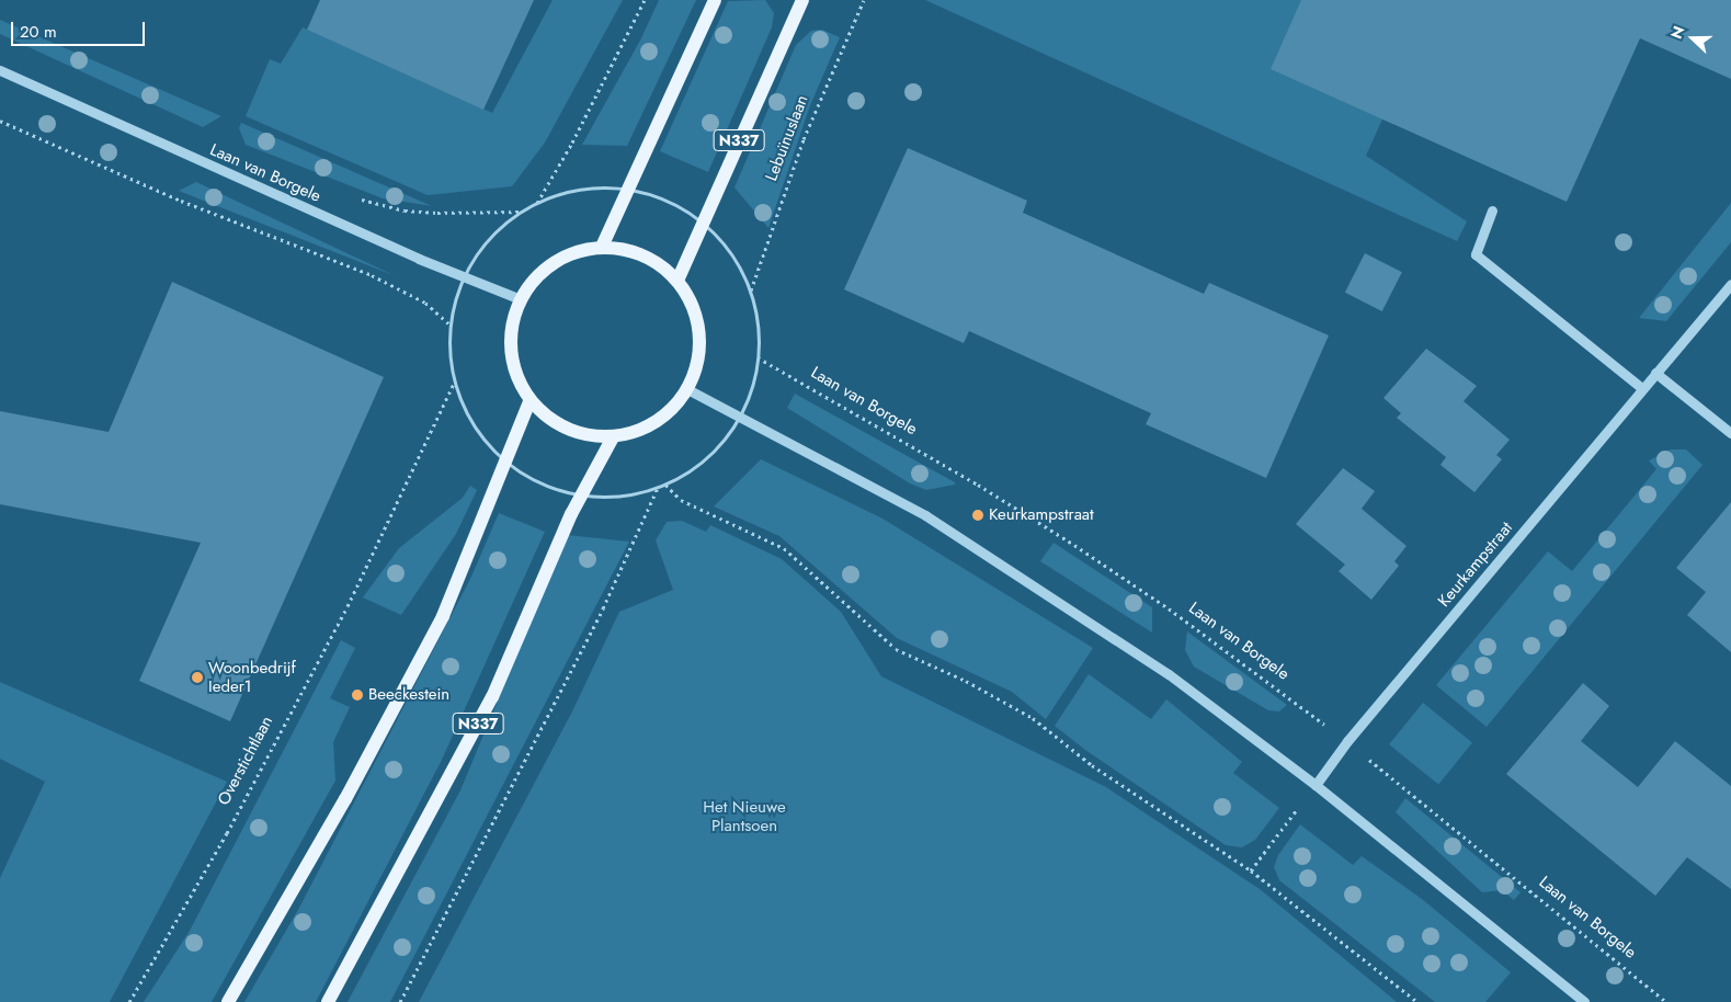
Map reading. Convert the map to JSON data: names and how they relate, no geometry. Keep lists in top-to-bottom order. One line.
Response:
{"streets":{"main road":["N337"],"street":["Laan van Borgele","Keurkampstraat"],"path":["Lebuïnuslaan","Overstichtlaan"]},"crossings":[["N337","Laan van Borgele"],["Laan van Borgele","Keurkampstraat"]],"parks":["Het Nieuwe Plantsoen"],"places":["Keurkampstraat","Woonbedrijf Ieder1","Beeckestein"],"scale_bar":"20 m","north":"left"}
